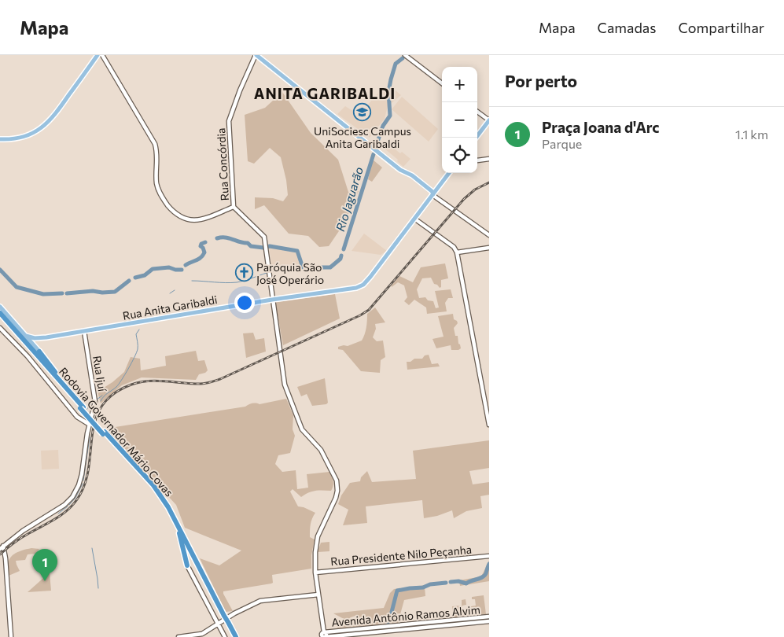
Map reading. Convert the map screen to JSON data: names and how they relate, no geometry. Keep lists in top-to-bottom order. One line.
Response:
{"streets":{"highway":["Rodovia Governador Mário Covas"],"main road":["Rua Anita Garibaldi"],"street":["Rua Concórdia","Rua Ijuí","Rua Presidente Nilo Peçanha","Avenida Antônio Ramos Alvim"]},"crossings":[["Rua Anita Garibaldi","Rua Ijuí"]],"districts":["ANITA GARIBALDI"],"water":["Rio Jaguarão"],"places":{"school or university":["UniSociesc Campus Anita Garibaldi"],"church":["Paróquia São José Operário"]},"page":{"header":"Mapa","nav":["Mapa","Camadas","Compartilhar"],"heading":"Por perto","map_buttons":["+","−"],"list":[{"mark":"1","name":"Praça Joana d'Arc","note":"Parque","value":"1.1 km"}],"pins":"1"}}
